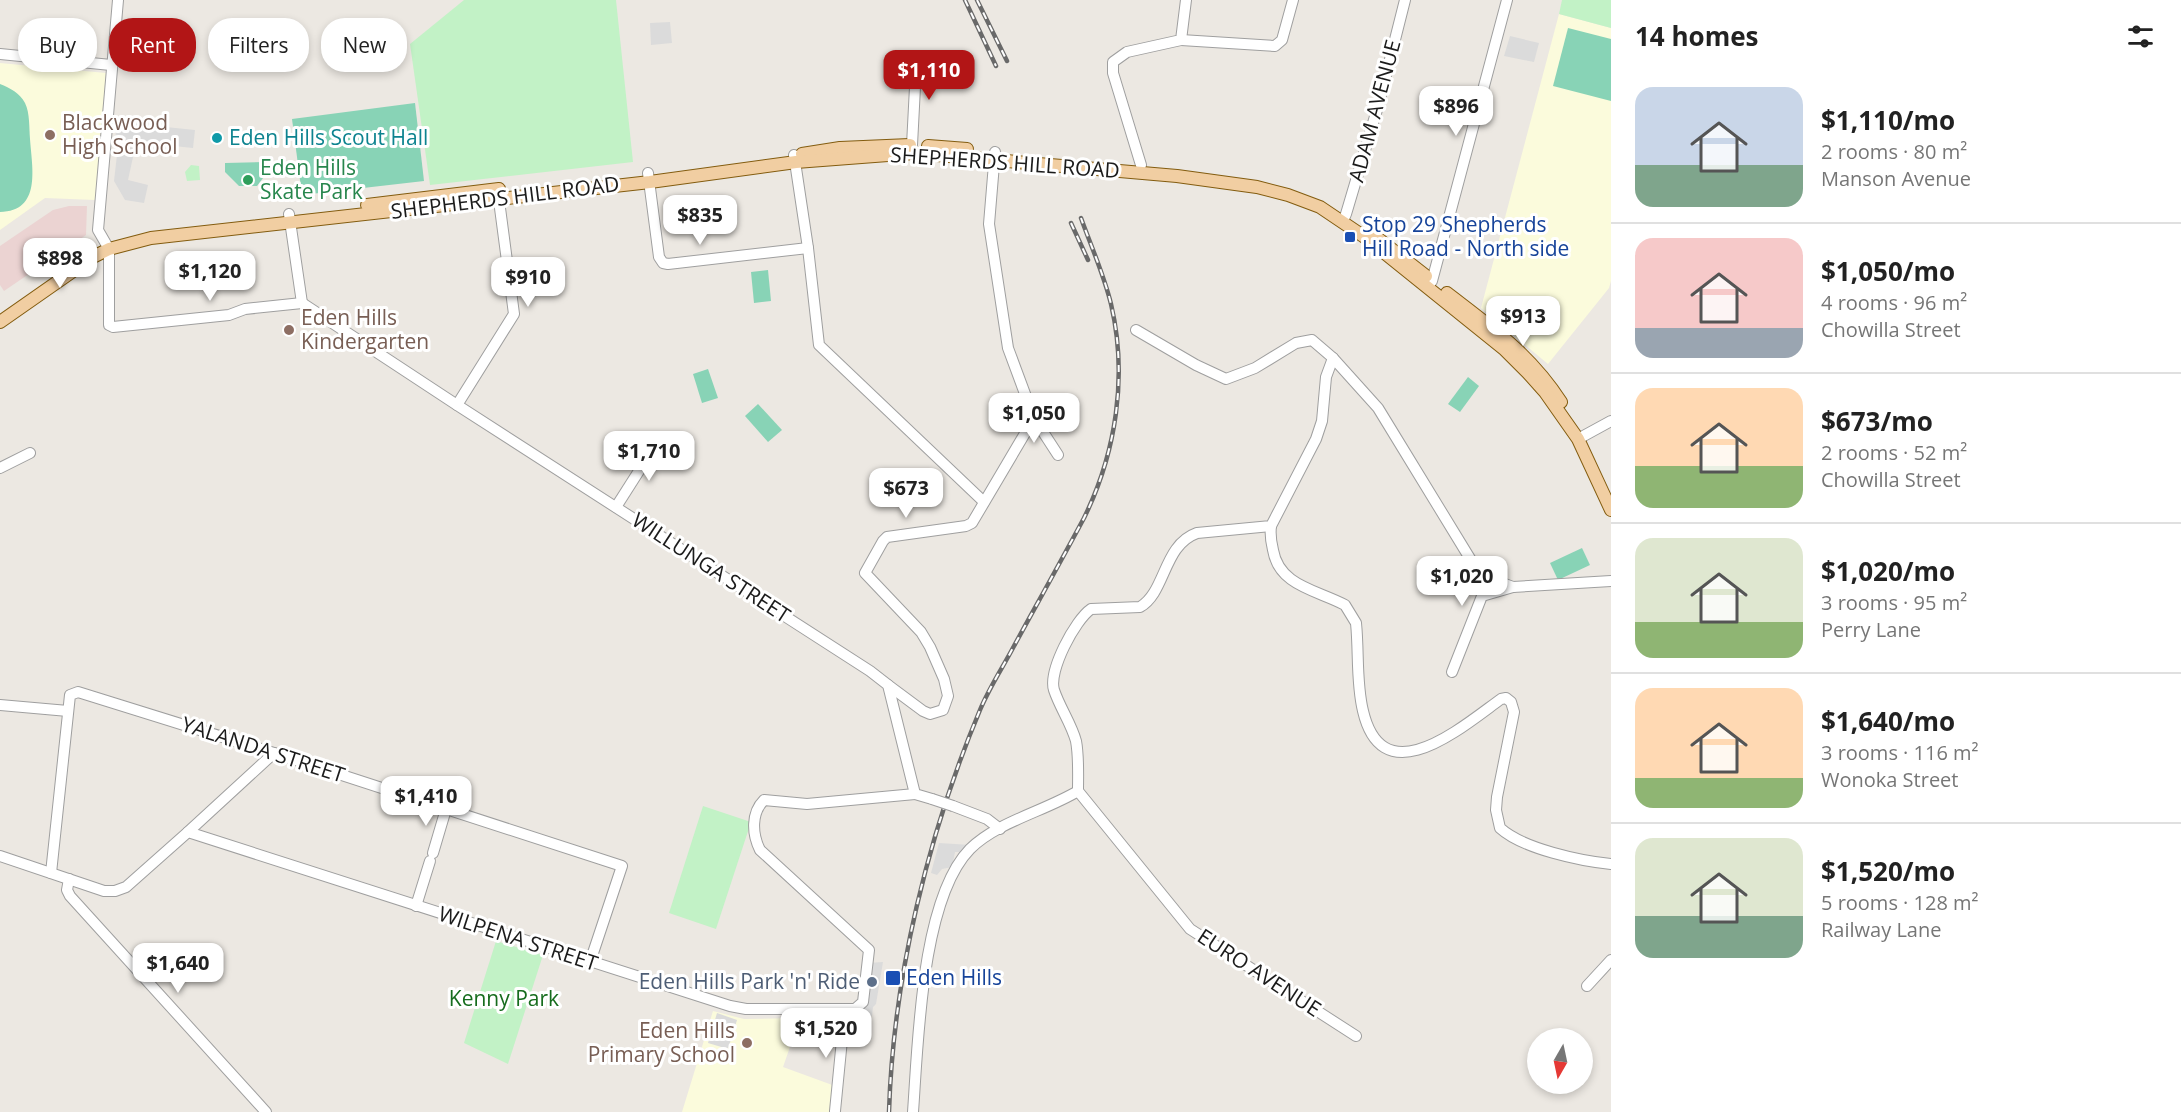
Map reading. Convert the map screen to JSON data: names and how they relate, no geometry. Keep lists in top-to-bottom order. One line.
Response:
{"streets":{"main road":["SHEPHERDS HILL ROAD"],"street":["ADAM AVENUE","WILLUNGA STREET","YALANDA STREET","WILPENA STREET","EURO AVENUE"]},"crossings":[["ADAM AVENUE","SHEPHERDS HILL ROAD"],["YALANDA STREET","WILPENA STREET"]],"parks":["Kenny Park"],"places":{"other":["Blackwood High School","Eden Hills Scout Hall","Eden Hills Skate Park","Eden Hills Kindergarten","Eden Hills Park 'n' Ride","Eden Hills Primary School"],"transit":["Stop 29 Shepherds Hill Road - North side","Eden Hills"]},"north":"bottom","page":{"heading":"14 homes","chip":["Buy","Rent","Filters","New"],"price":["$1,110","$896","$835","$898","$1,120","$910","$913","$1,050","$1,710","$673","$1,020","$1,410","$1,640","$1,520"],"list":[{"name":"$1,110/mo","note":"2 rooms · 80 m² · Manson Avenue"},{"name":"$1,050/mo","note":"4 rooms · 96 m² · Chowilla Street"},{"name":"$673/mo","note":"2 rooms · 52 m² · Chowilla Street"},{"name":"$1,020/mo","note":"3 rooms · 95 m² · Perry Lane"},{"name":"$1,640/mo","note":"3 rooms · 116 m² · Wonoka Street"},{"name":"$1,520/mo","note":"5 rooms · 128 m² · Railway Lane"}]}}
